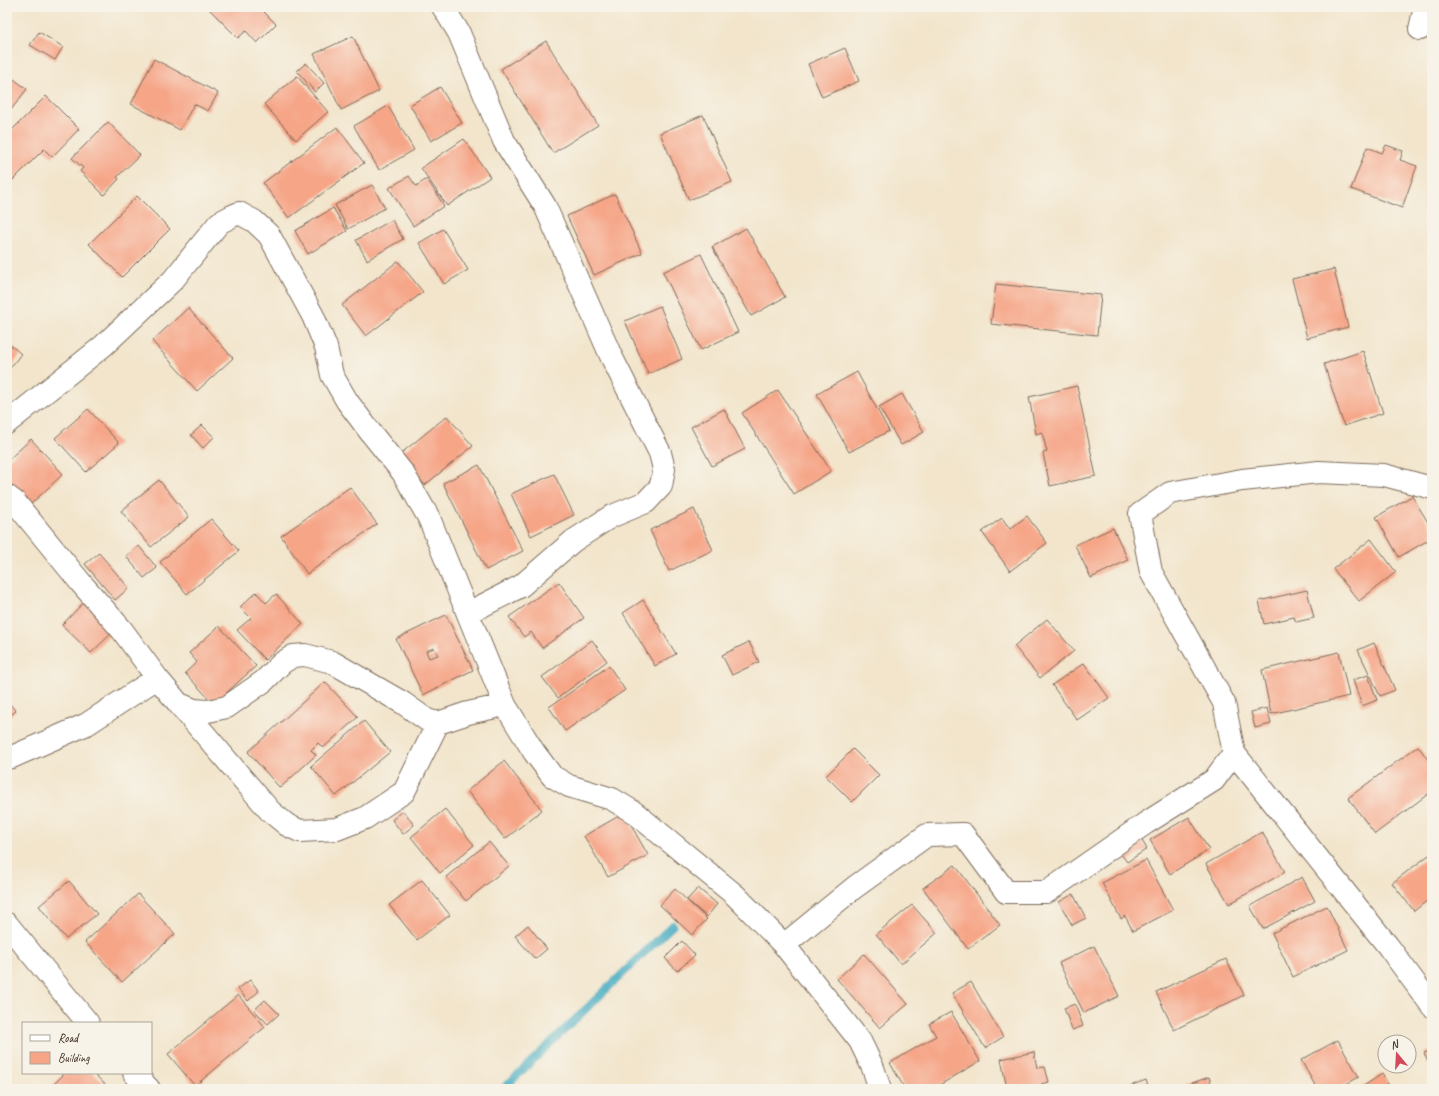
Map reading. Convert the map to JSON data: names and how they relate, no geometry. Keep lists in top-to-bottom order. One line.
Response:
{"legend":["Road","Building"],"north":"top"}
